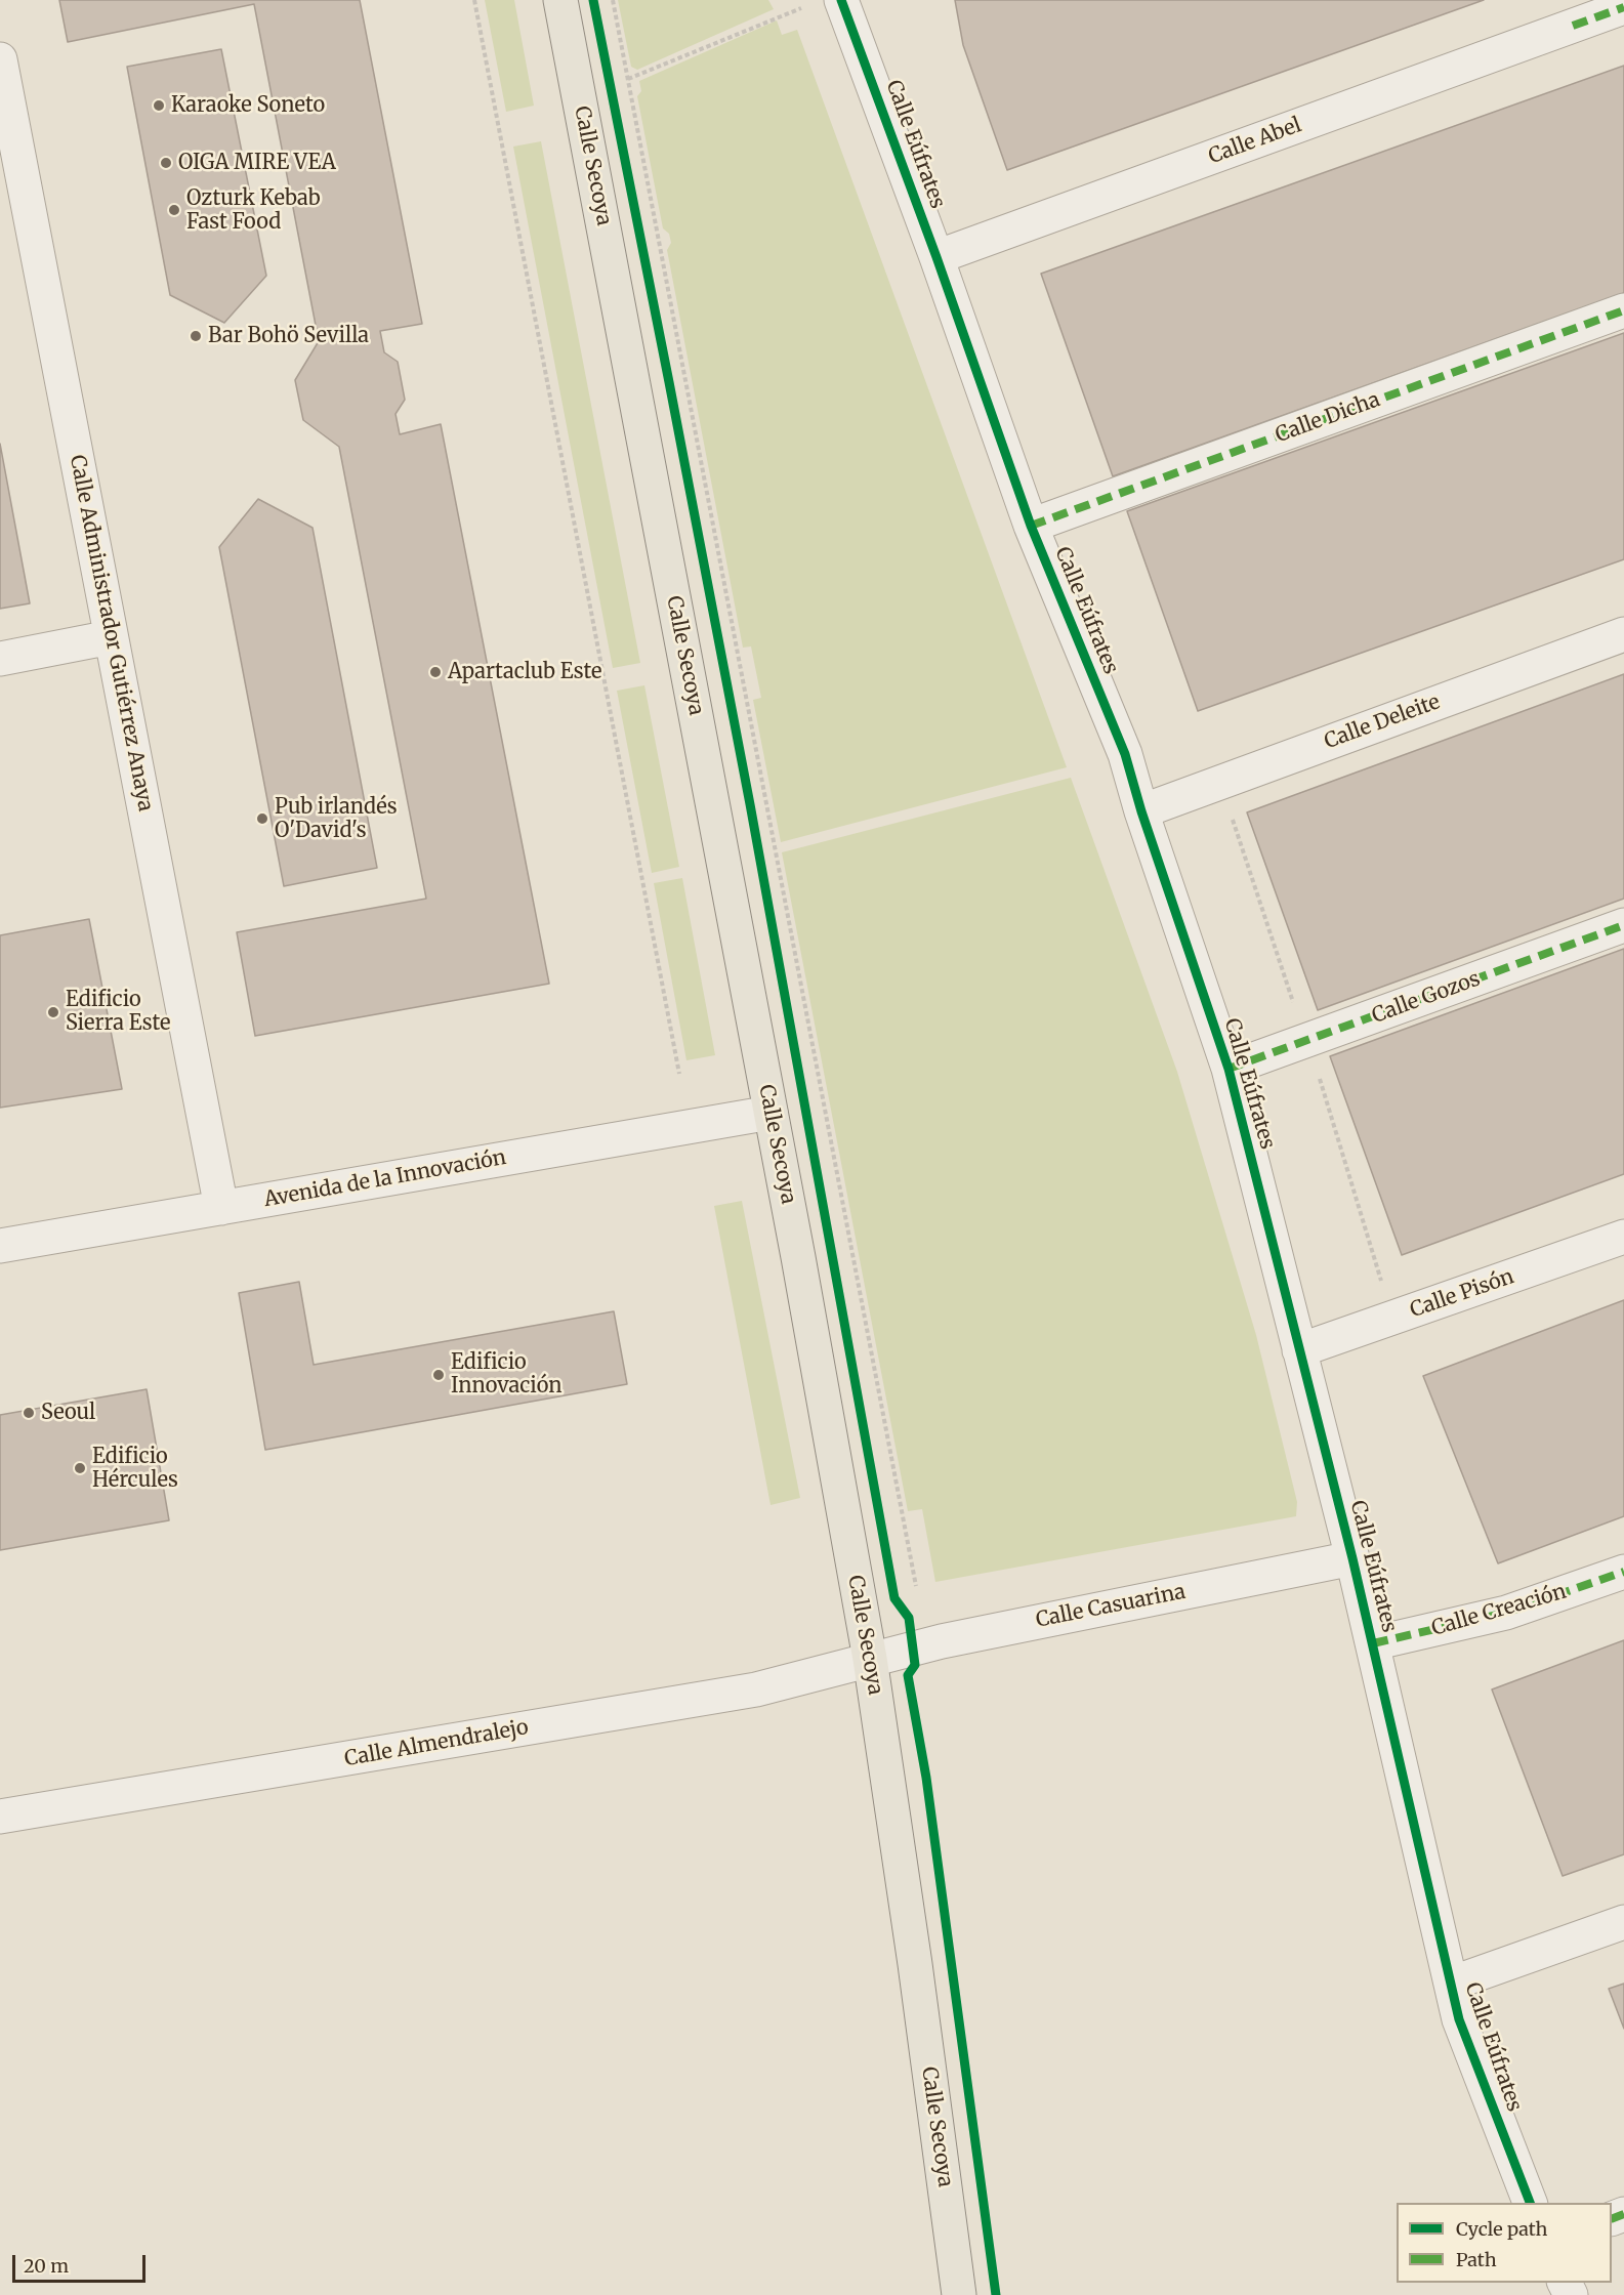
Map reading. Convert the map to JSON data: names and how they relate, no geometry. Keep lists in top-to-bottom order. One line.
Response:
{"streets":{"main road":["Calle Secoya"],"street":["Calle Abel","Calle Eúfrates","Calle Dicha","Calle Administrador Gutiérrez Anaya","Calle Deleite","Calle Gozos","Avenida de la Innovación","Calle Pisón","Calle Casuarina","Calle Creación","Calle Almendralejo"]},"crossings":[["Calle Abel","Calle Eúfrates"],["Calle Eúfrates","Calle Dicha"],["Calle Eúfrates","Calle Deleite"],["Calle Eúfrates","Calle Gozos"],["Calle Eúfrates","Calle Pisón"],["Calle Eúfrates","Calle Casuarina"],["Calle Eúfrates","Calle Creación"],["Calle Secoya","Avenida de la Innovación"],["Calle Secoya","Calle Casuarina"],["Calle Secoya","Calle Almendralejo"],["Calle Administrador Gutiérrez Anaya","Avenida de la Innovación"],["Calle Casuarina","Calle Almendralejo"]],"places":["Karaoke Soneto","OIGA MIRE VEA","Ozturk Kebab Fast Food","Bar Bohö Sevilla","Apartaclub Este","Pub irlandés O'David's","Edificio Sierra Este","Edificio Innovación","Seoul","Edificio Hércules"],"legend":["Cycle path","Path"],"scale_bar":"20 m"}
